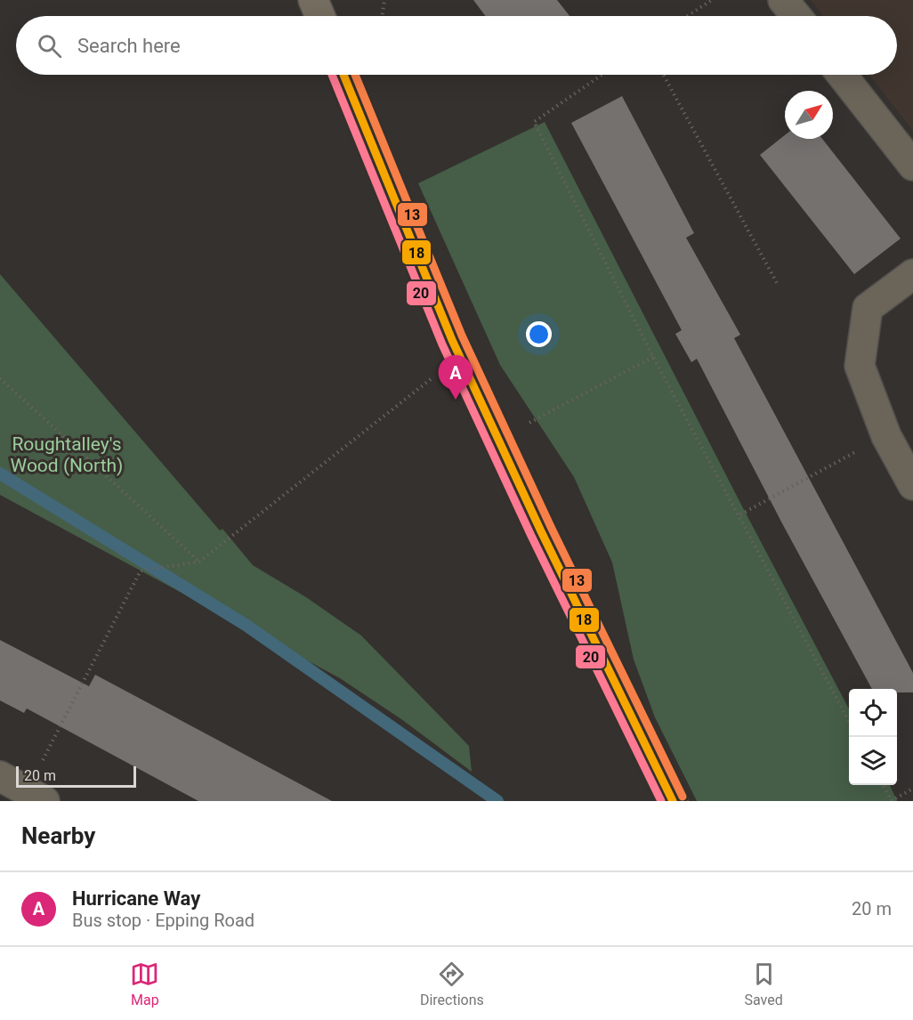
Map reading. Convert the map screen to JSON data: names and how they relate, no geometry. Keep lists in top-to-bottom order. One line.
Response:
{"parks":["Roughtalley's Wood (North)"],"lines":["transit line 18","transit line 20","transit line 13"],"scale_bar":"20 m","north":"top right","page":{"search":"Search here","pins":"A","scale":"20 m","heading":"Nearby","list":[{"mark":"A","name":"Hurricane Way","note":"Bus stop · Epping Road","value":"20 m"}],"nav":["Map","Directions","Saved"]}}
